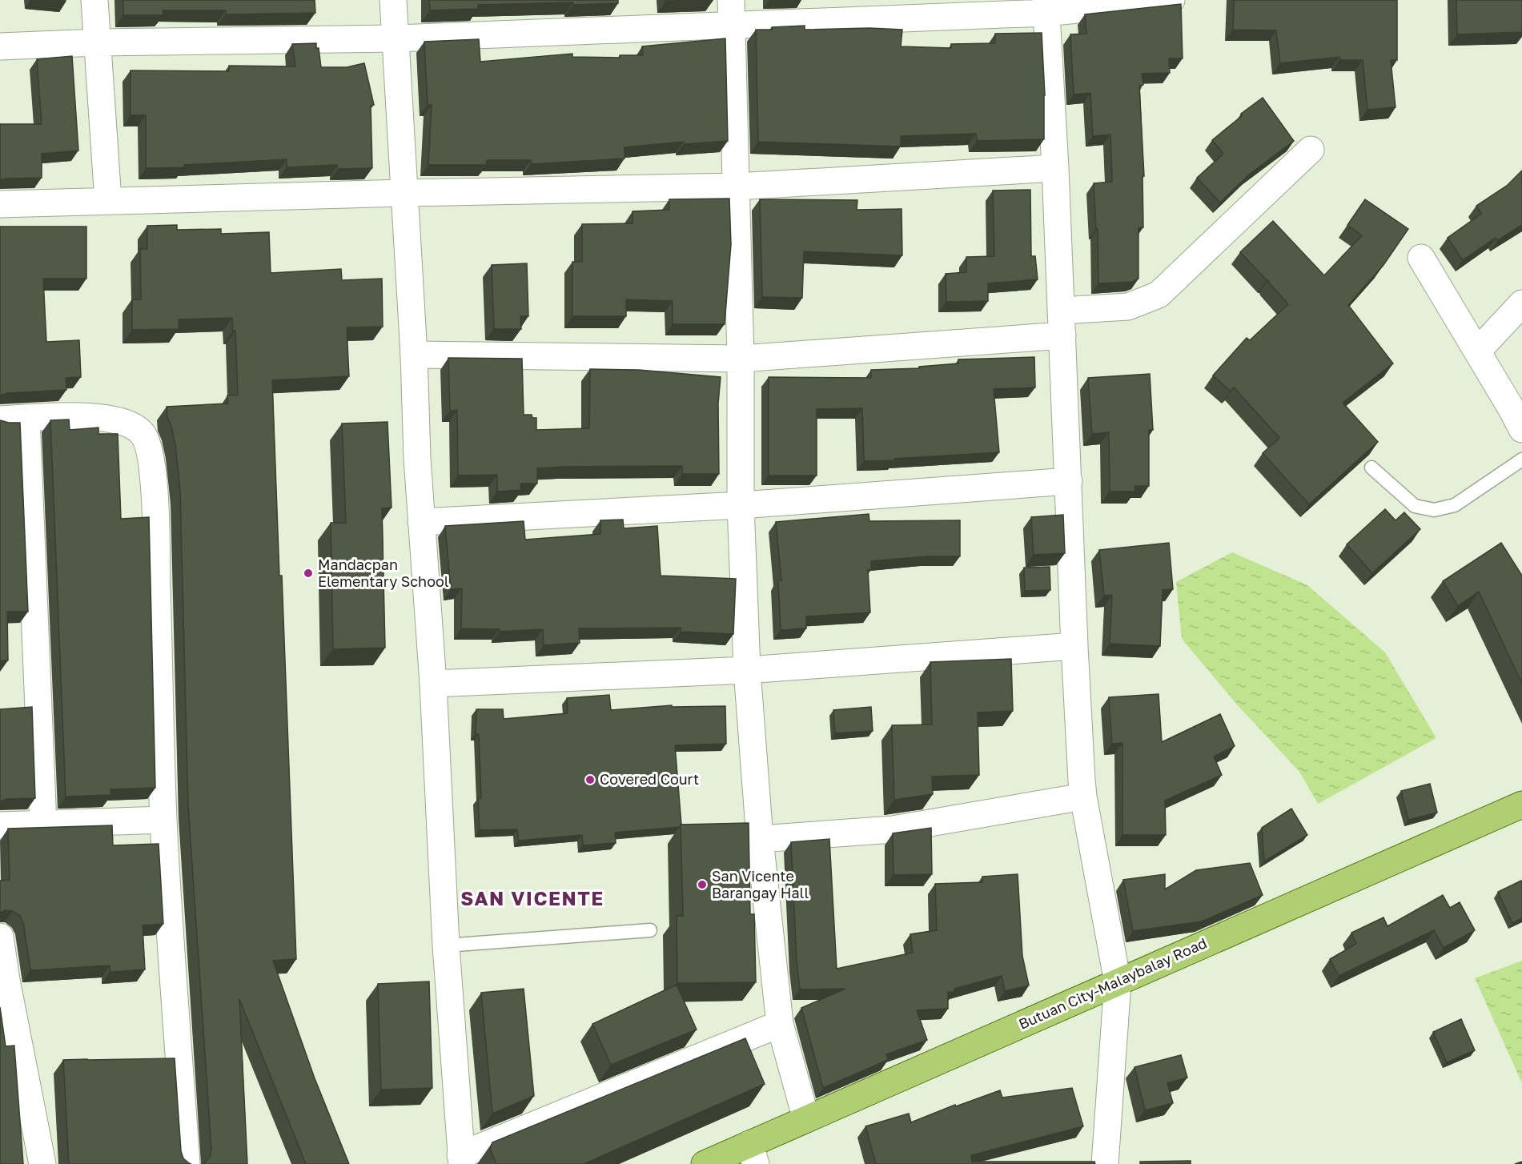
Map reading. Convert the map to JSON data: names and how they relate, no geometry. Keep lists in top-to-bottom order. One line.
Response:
{"streets":{"main road":["Butuan City-Malaybalay Road"]},"districts":["SAN VICENTE"],"places":["Mandacpan Elementary School","Covered Court","San Vicente Barangay Hall"]}
